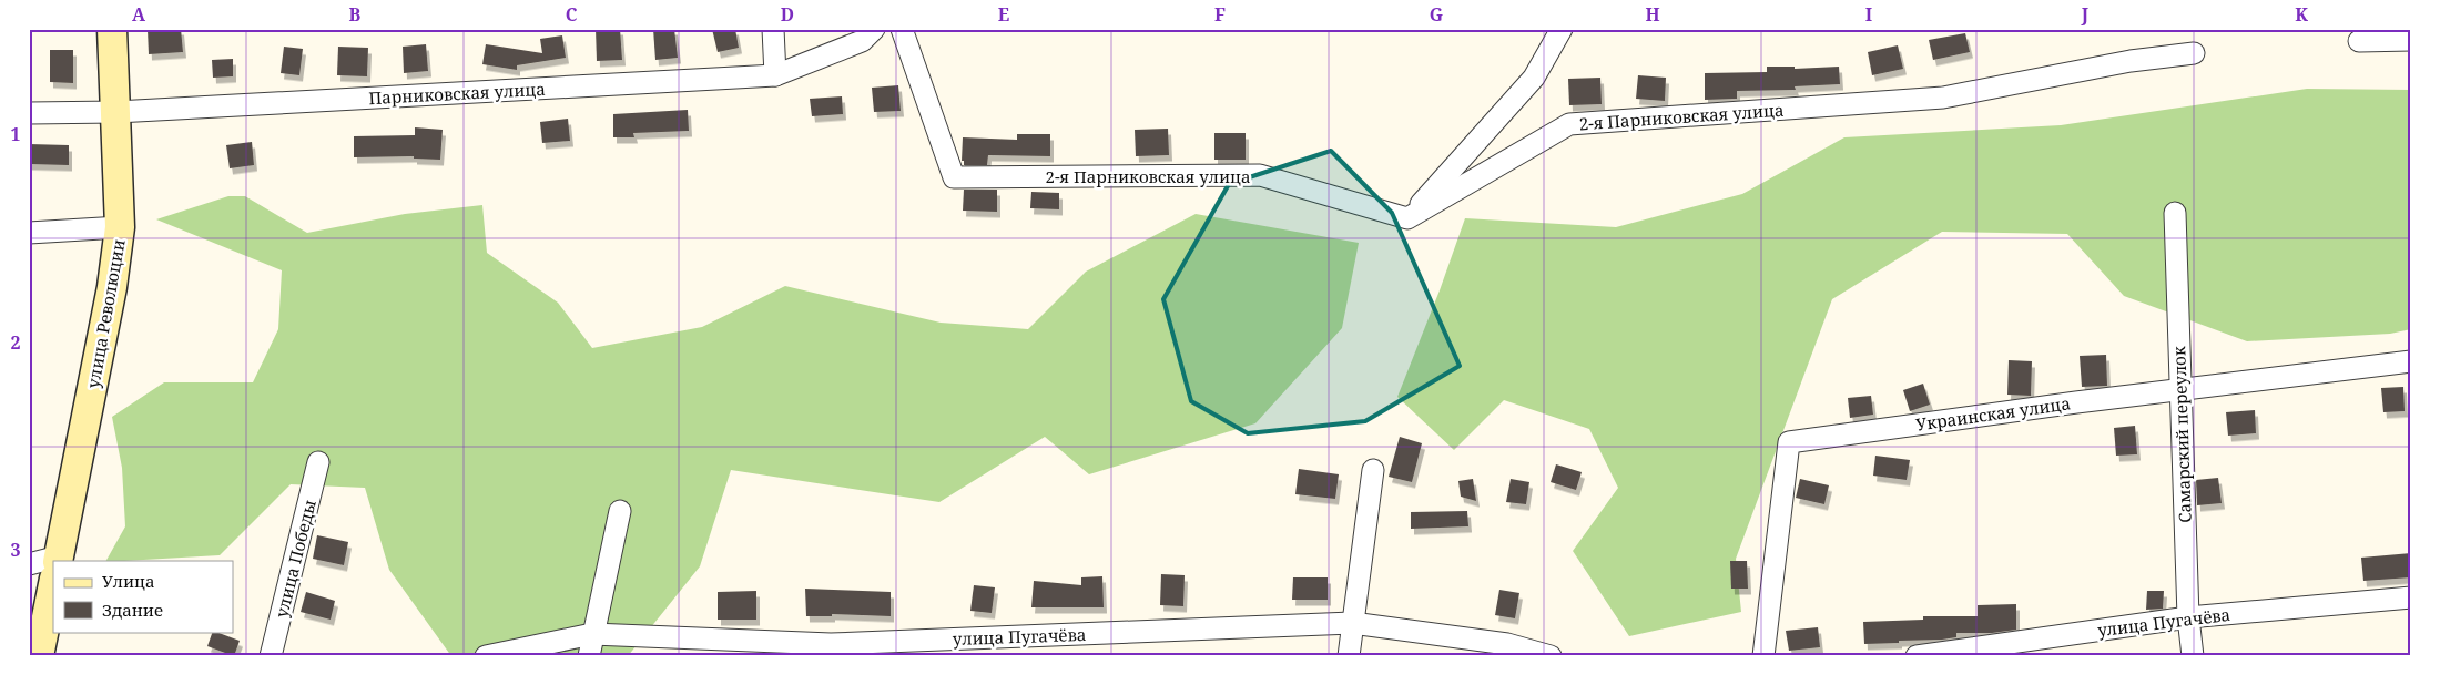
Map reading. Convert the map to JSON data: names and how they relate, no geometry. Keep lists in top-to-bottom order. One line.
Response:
{"streets":{"street":["Парниковская улица","2-я Парниковская улица","улица Революции","Украинская улица","Самарский переулок","улица Победы","улица Пугачёва"]},"crossings":[["Парниковская улица","улица Революции"],["Украинская улица","Самарский переулок"],["Самарский переулок","улица Пугачёва"]],"legend":["Улица","Здание"],"grid":{"columns":["A","B","C","D","E","F","G","H","I","J","K"],"rows":["1","2","3"]}}
